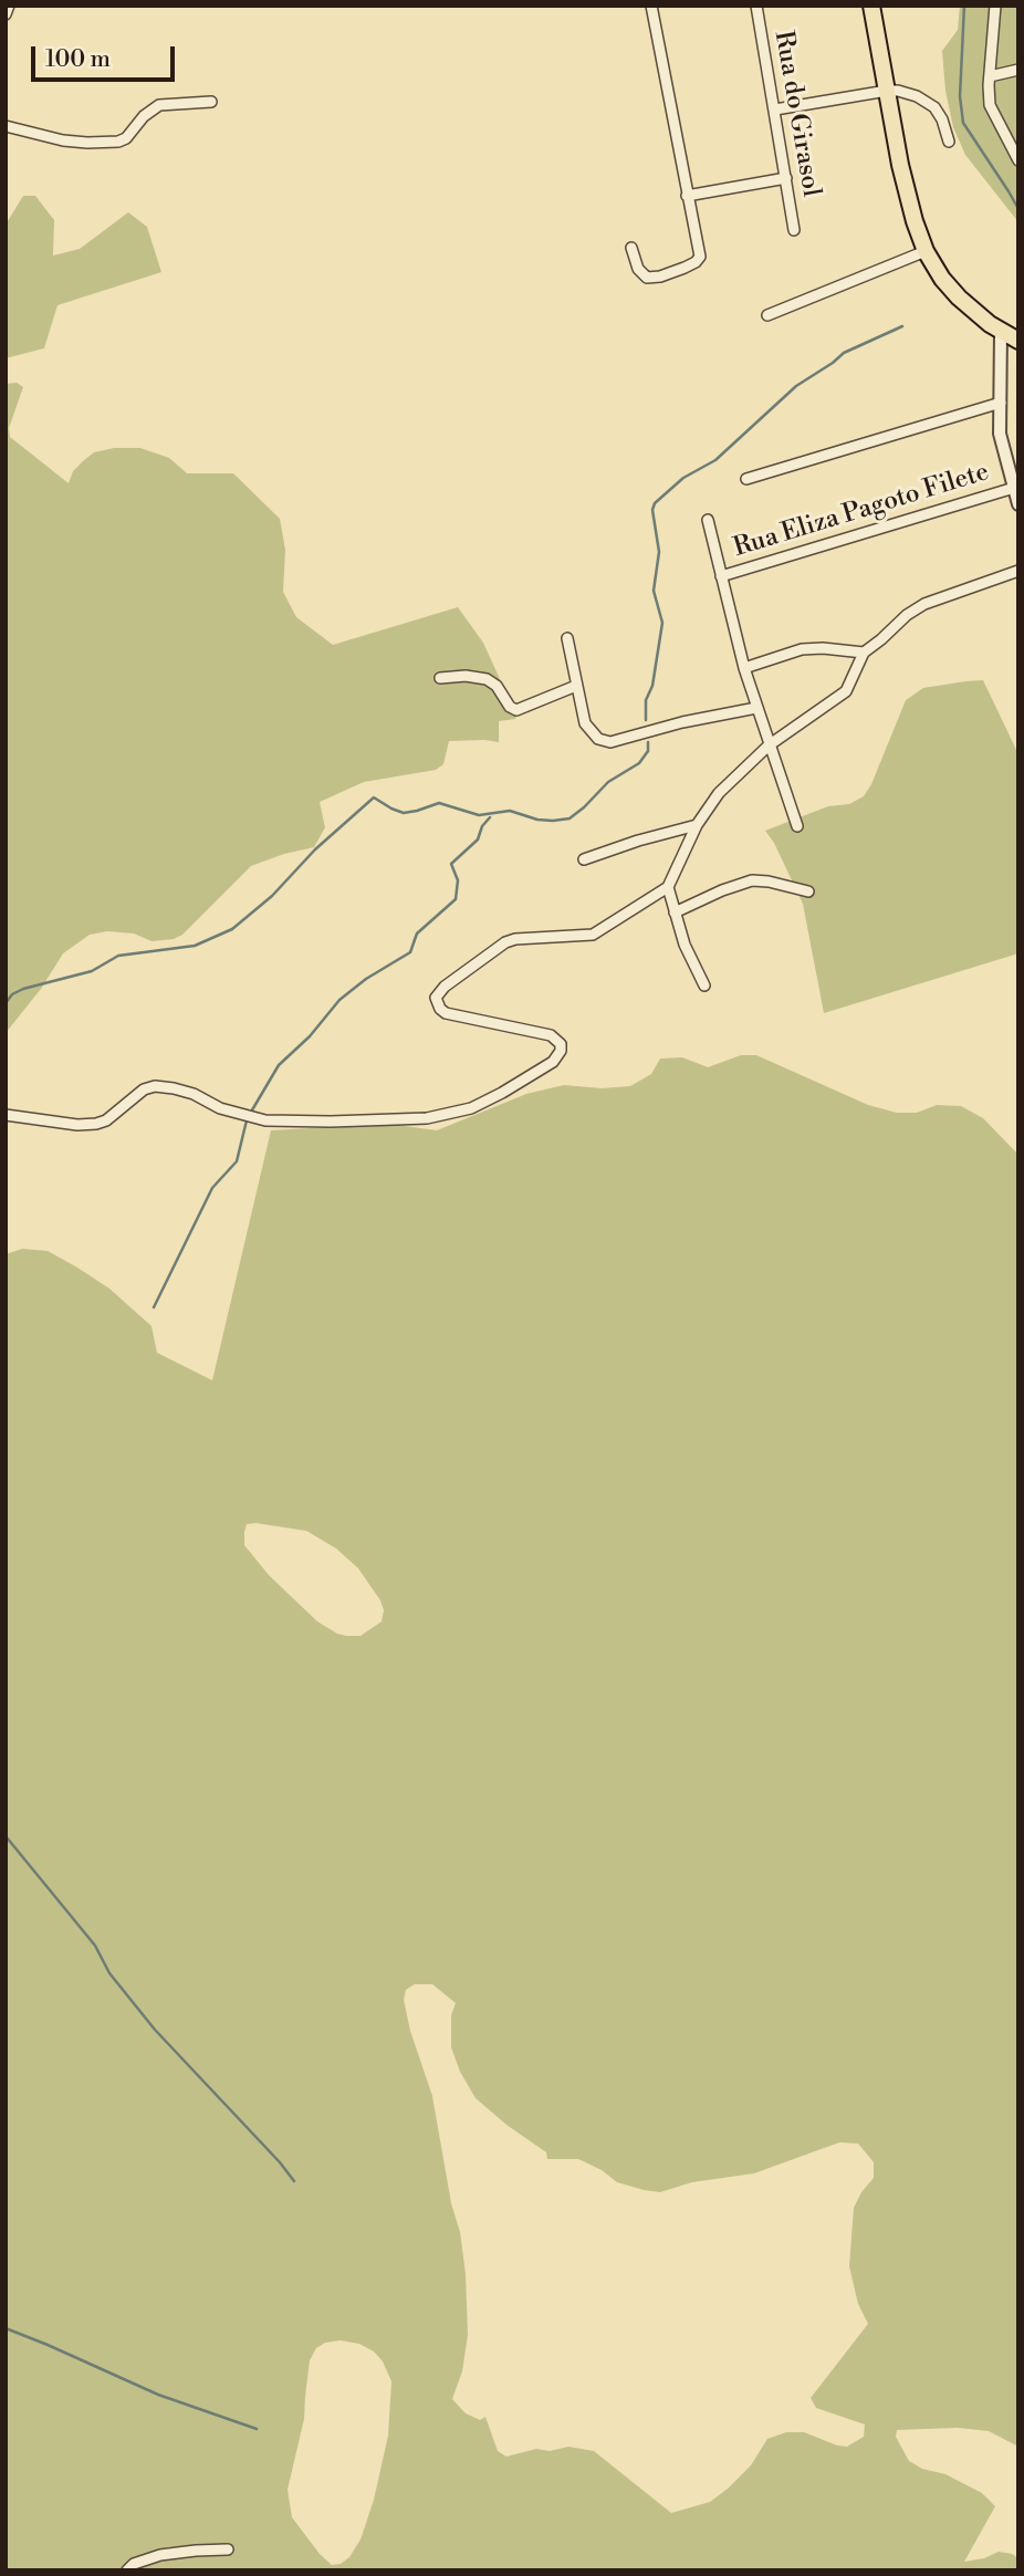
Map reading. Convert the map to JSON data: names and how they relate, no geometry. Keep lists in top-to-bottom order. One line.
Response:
{"streets":{"street":["Rua do Girasol","Rua Eliza Pagoto Filete"]},"scale_bar":"100 m"}
